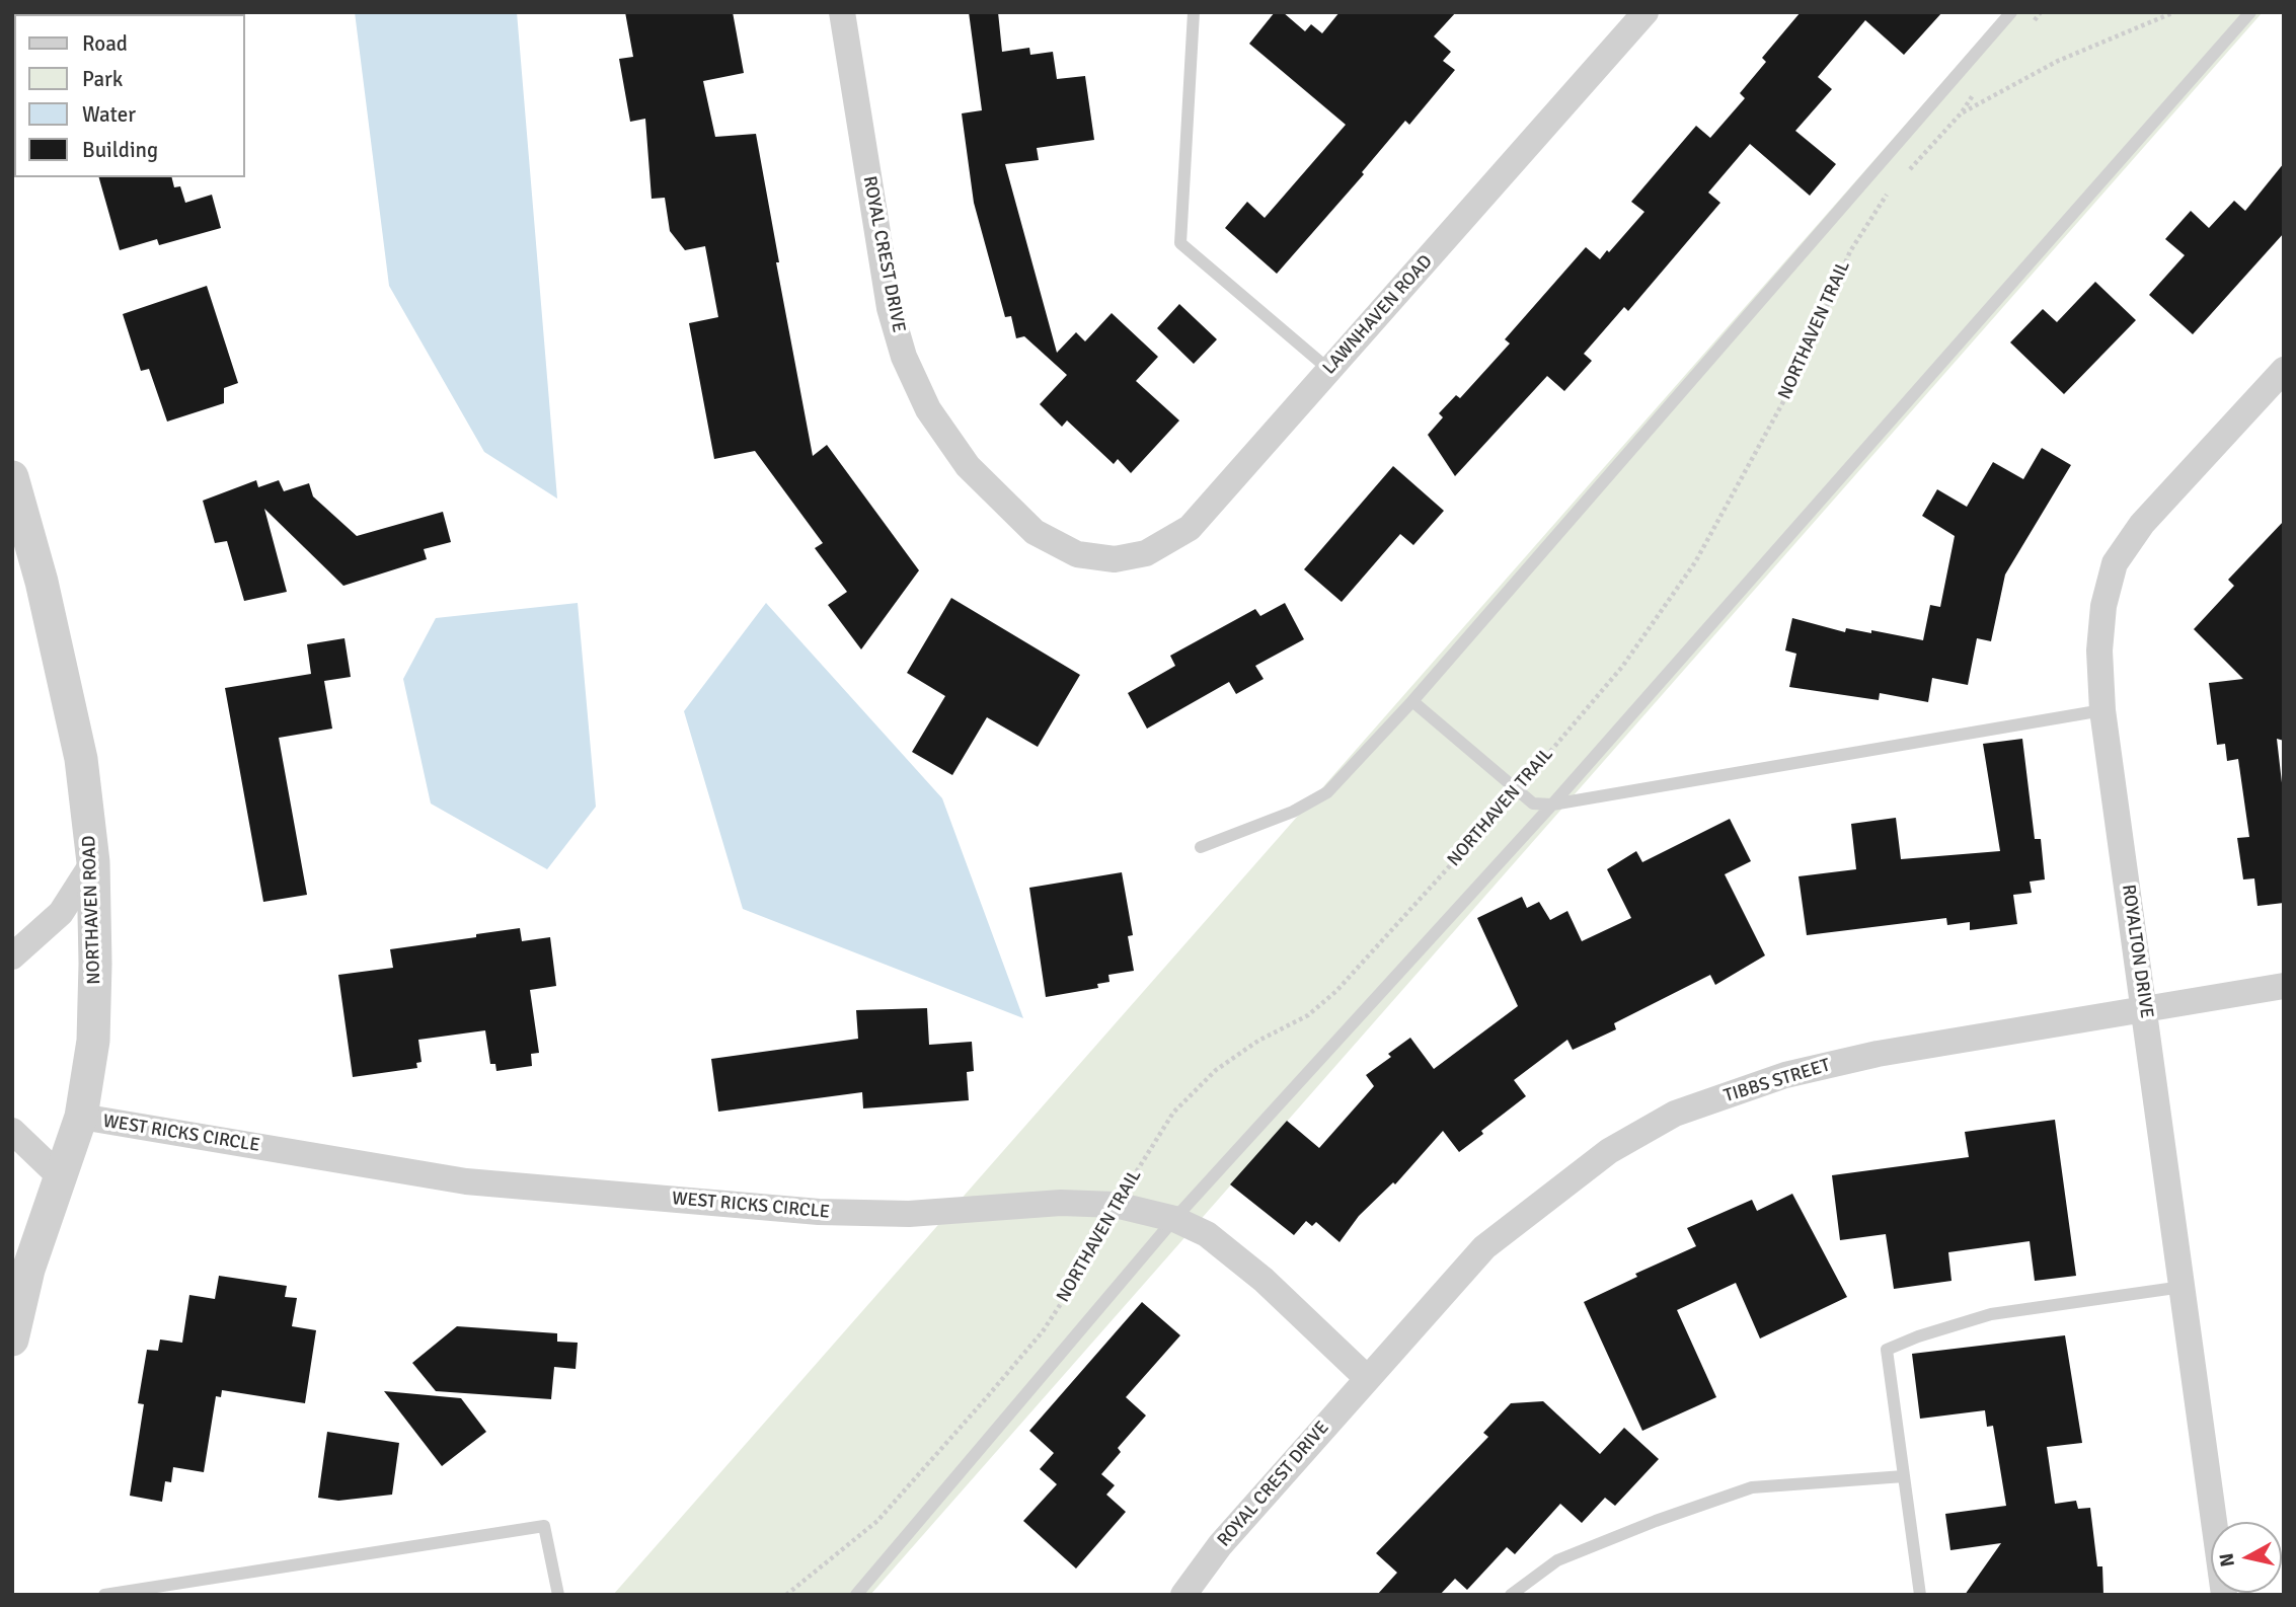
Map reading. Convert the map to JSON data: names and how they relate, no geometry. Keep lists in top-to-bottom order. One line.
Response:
{"streets":{"street":["ROYAL CREST DRIVE","LAWNHAVEN ROAD","NORTHAVEN ROAD","ROYALTON DRIVE","TIBBS STREET","WEST RICKS CIRCLE"],"path":["NORTHAVEN TRAIL"]},"crossings":[["ROYAL CREST DRIVE","LAWNHAVEN ROAD"],["ROYAL CREST DRIVE","TIBBS STREET"],["ROYAL CREST DRIVE","WEST RICKS CIRCLE"],["NORTHAVEN TRAIL","WEST RICKS CIRCLE"],["NORTHAVEN ROAD","WEST RICKS CIRCLE"],["ROYALTON DRIVE","TIBBS STREET"],["TIBBS STREET","WEST RICKS CIRCLE"]],"legend":["Road","Park","Water","Building"],"north":"left"}
